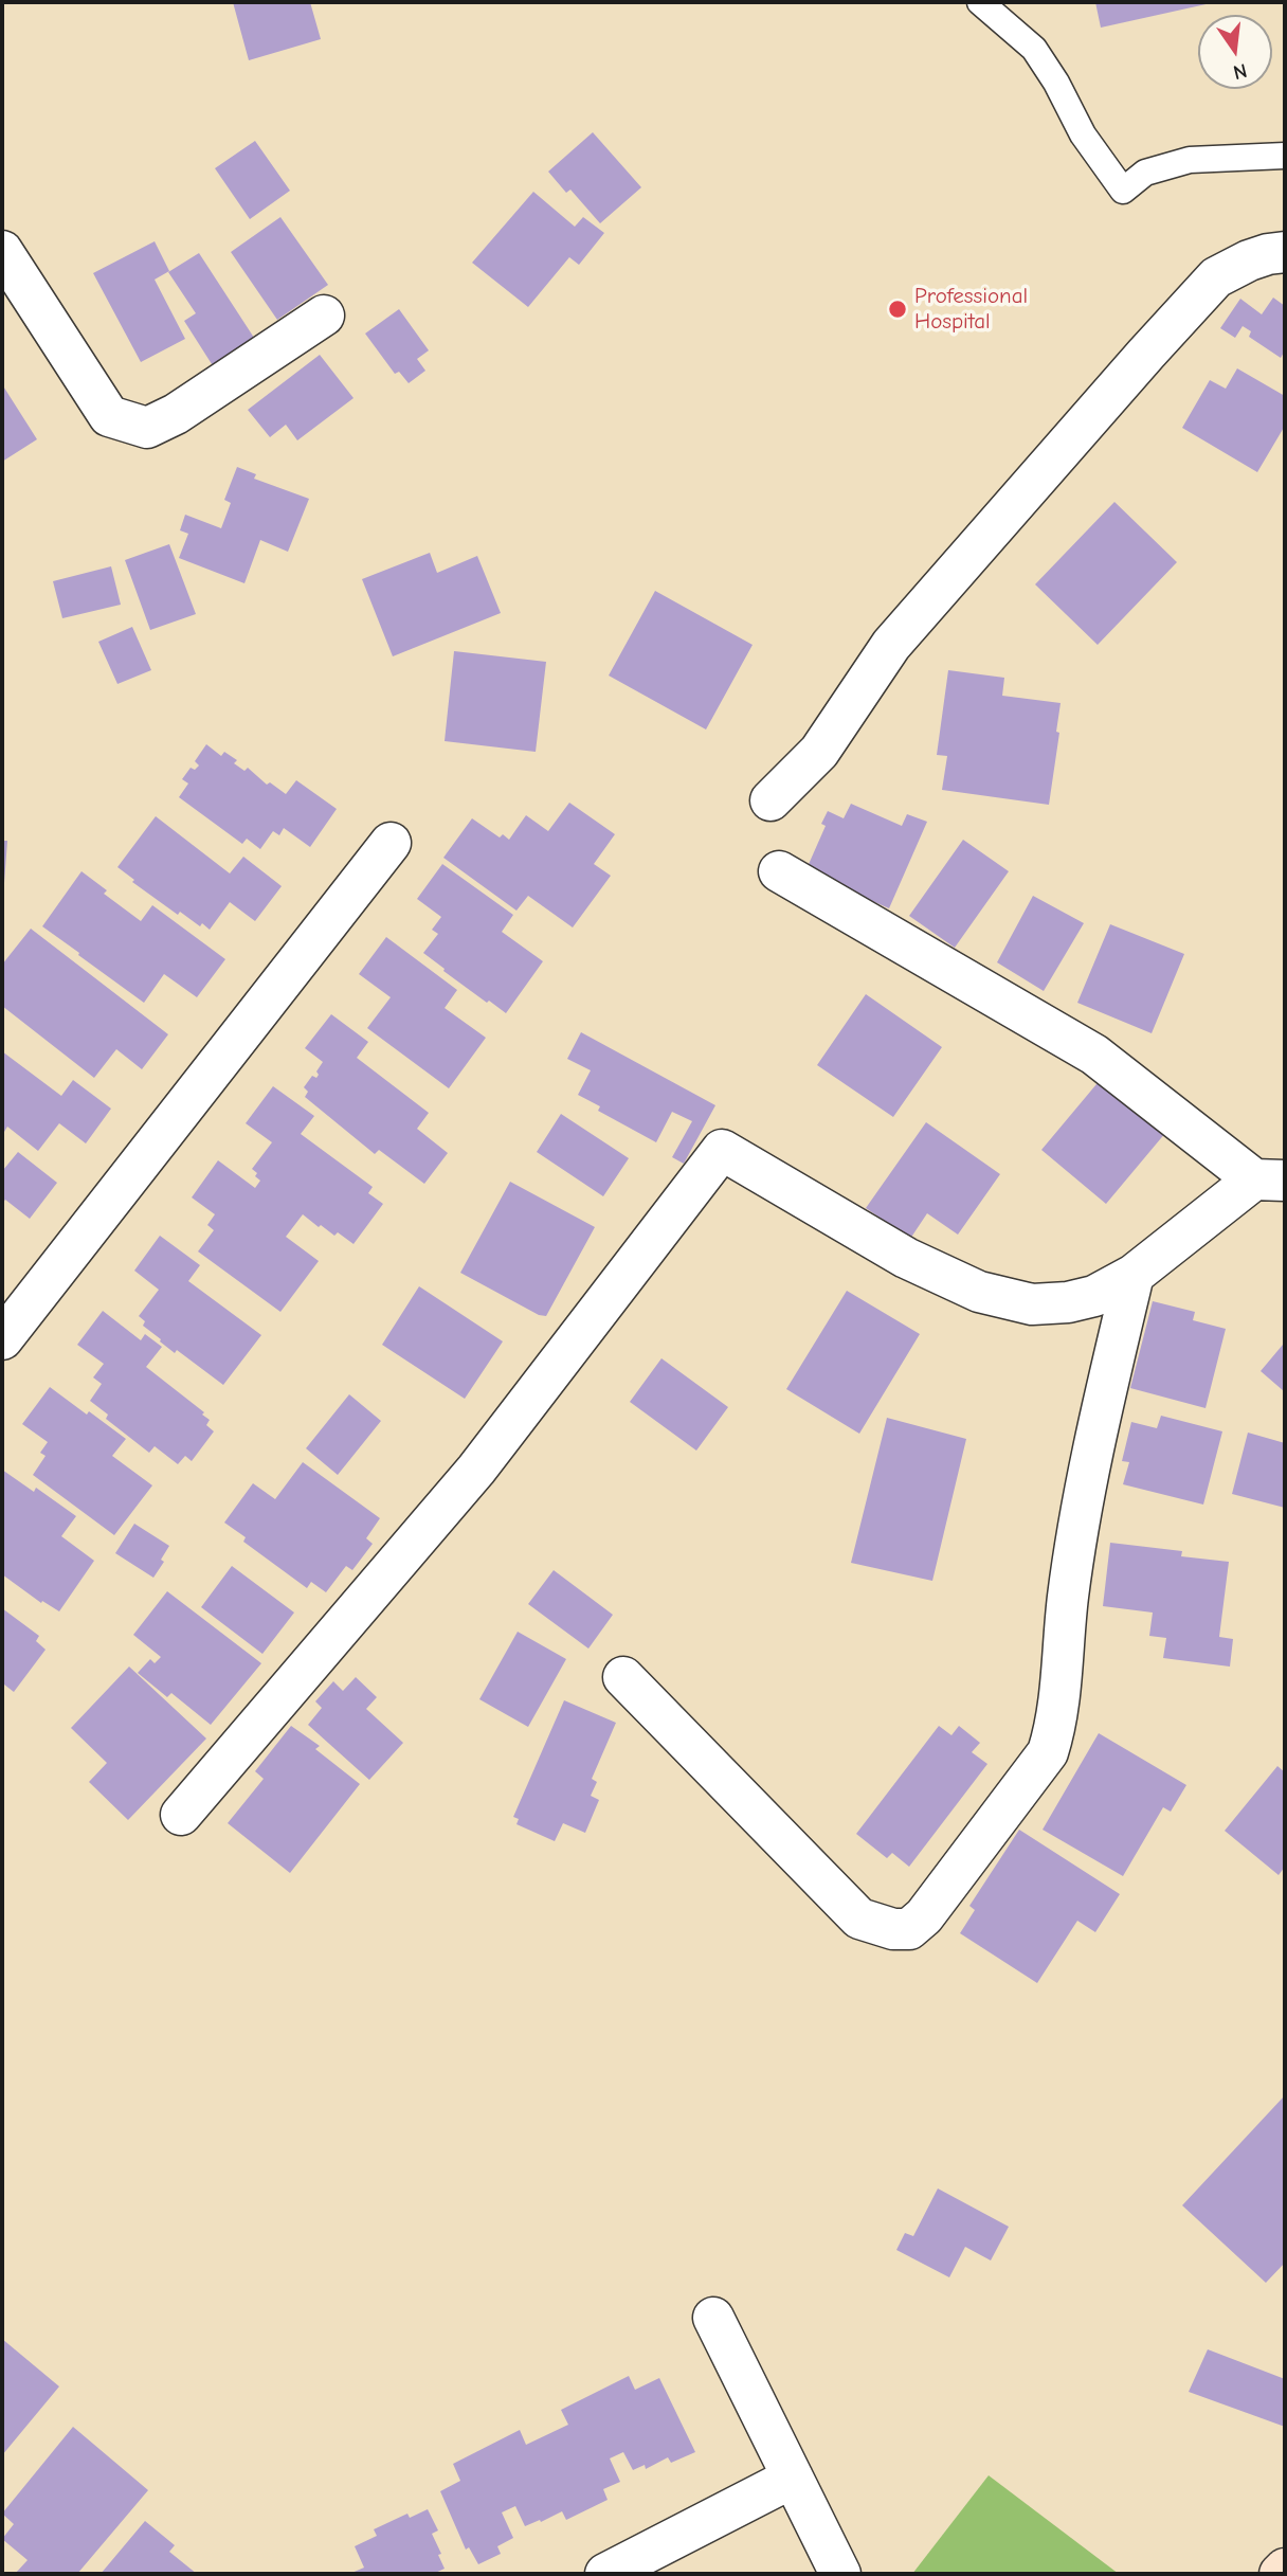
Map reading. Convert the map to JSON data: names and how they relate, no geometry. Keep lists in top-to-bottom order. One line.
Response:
{"places":["Professional Hospital"],"north":"bottom"}
